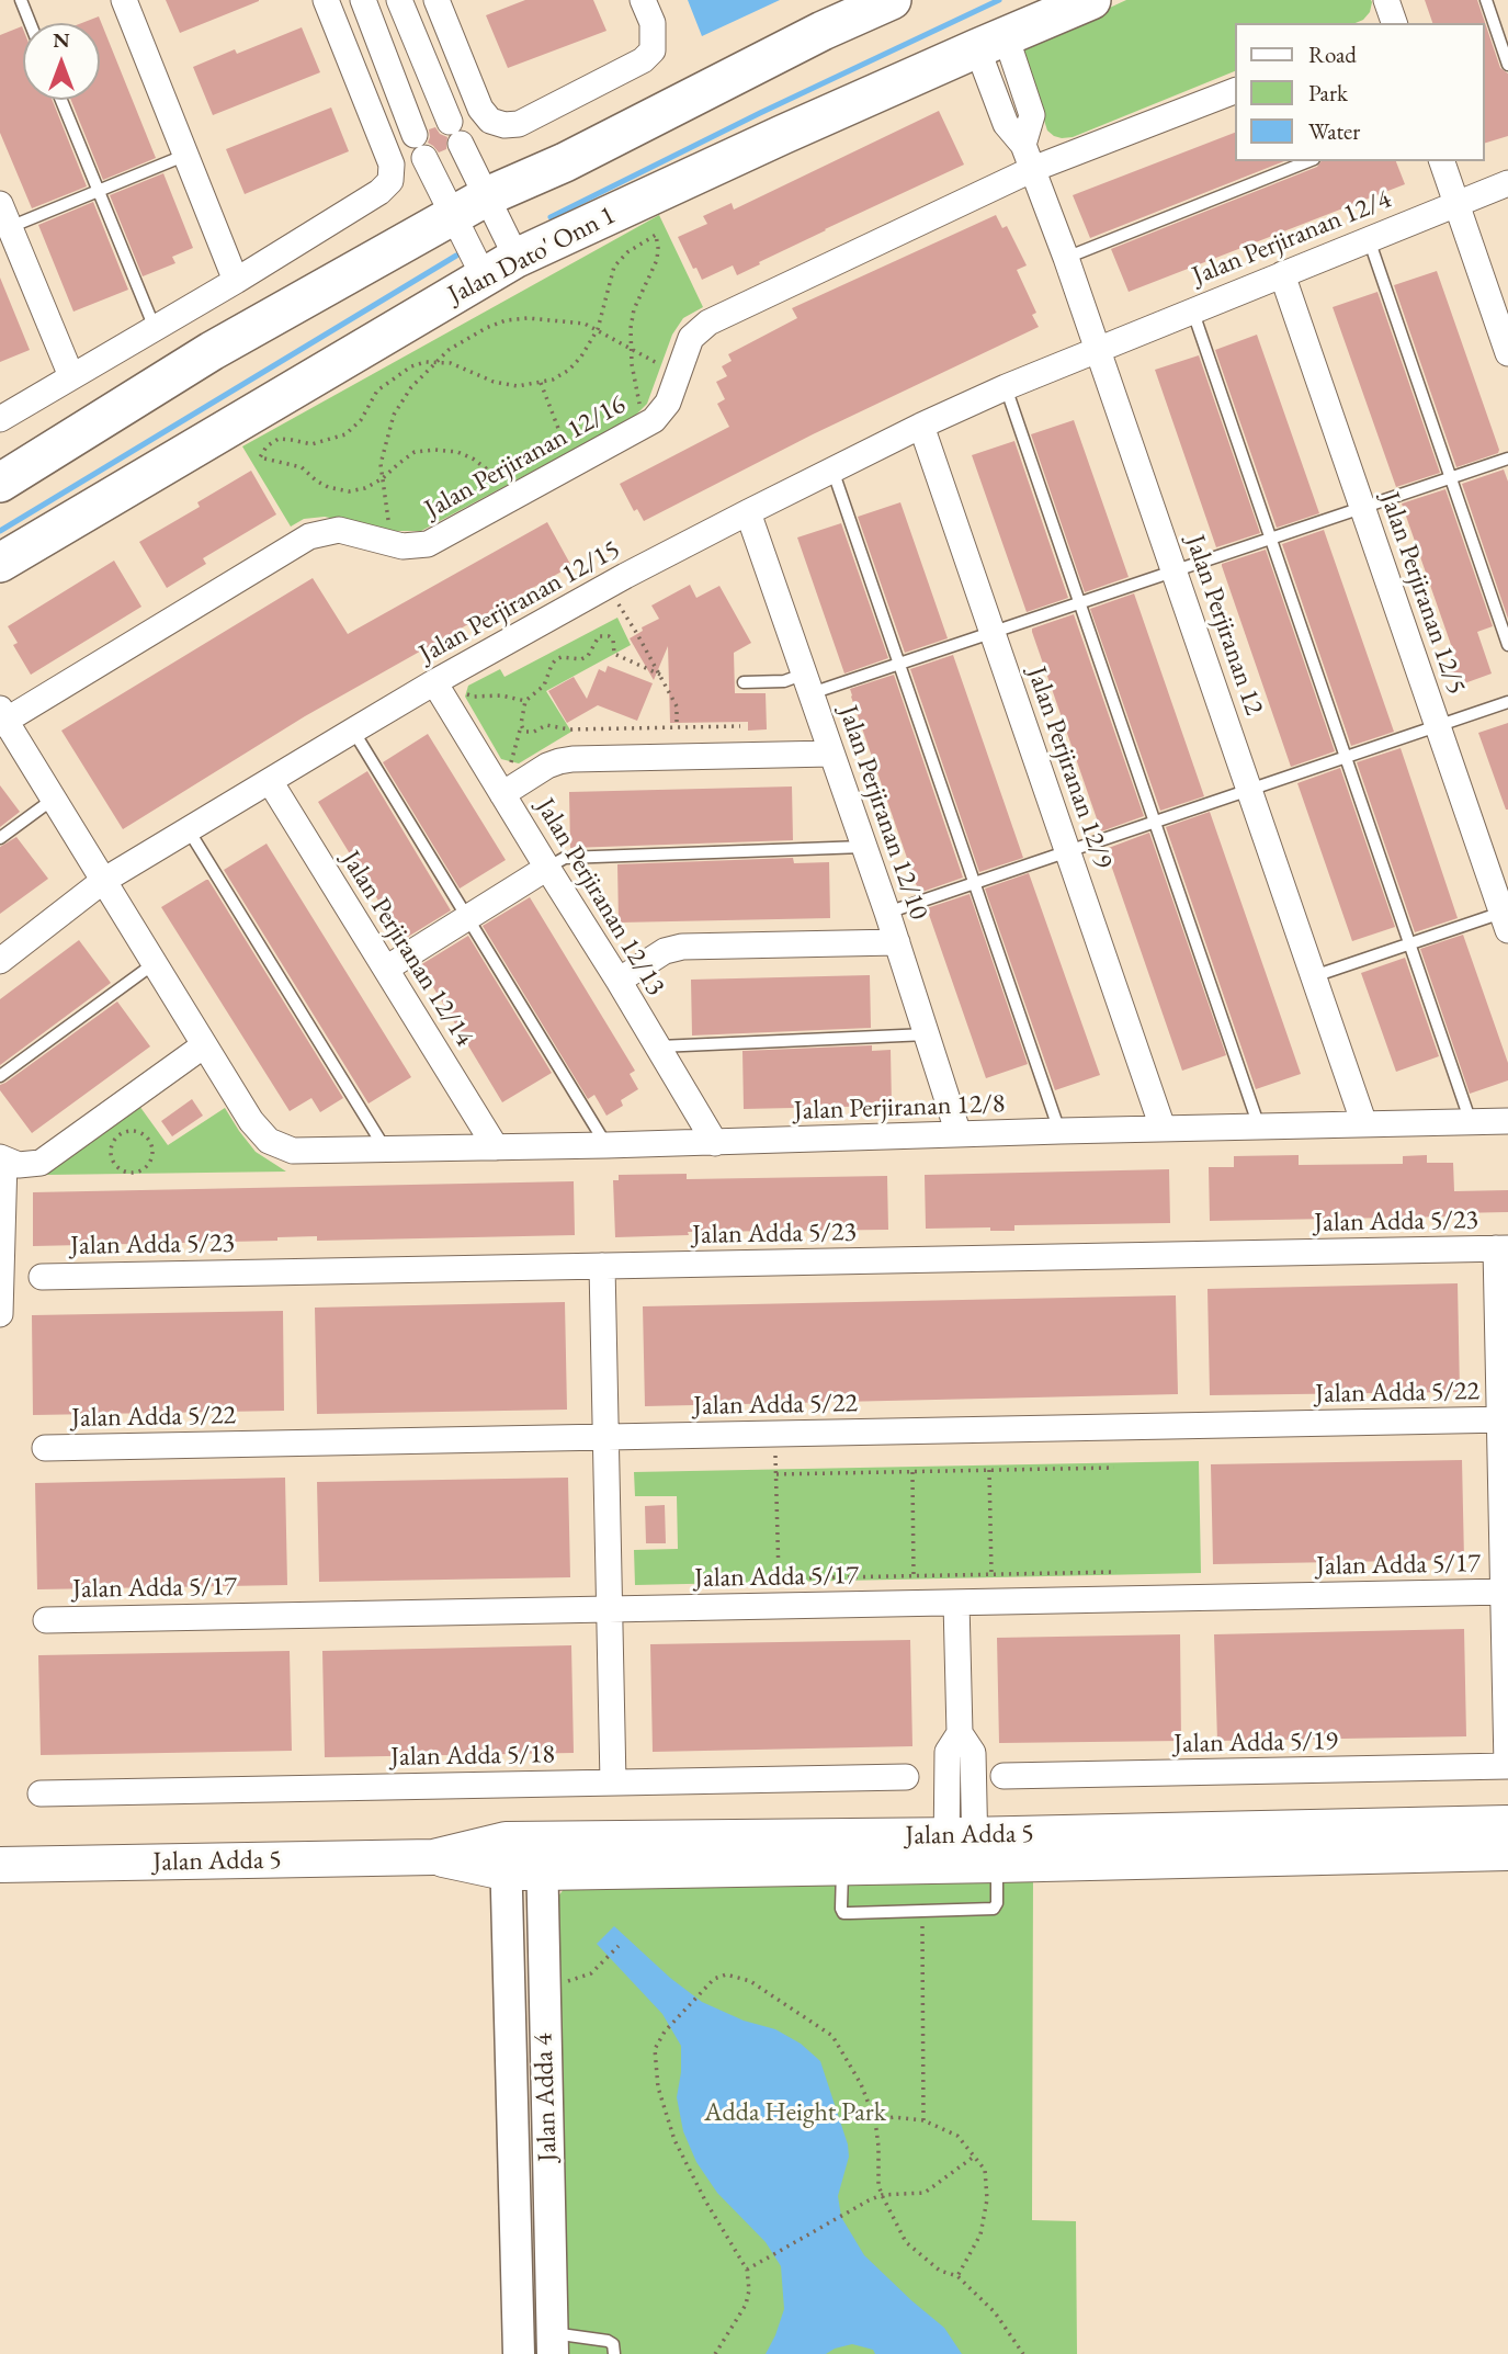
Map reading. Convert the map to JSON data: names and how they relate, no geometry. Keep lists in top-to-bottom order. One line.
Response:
{"streets":{"main road":["Jalan Dato' Onn 1","Jalan Adda 5"],"street":["Jalan Perjiranan 12/4","Jalan Perjiranan 12/16","Jalan Perjiranan 12/5","Jalan Perjiranan 12/15","Jalan Perjiranan 12","Jalan Perjiranan 12/9","Jalan Perjiranan 12/10","Jalan Perjiranan 12/13","Jalan Perjiranan 12/14","Jalan Perjiranan 12/8","Jalan Adda 5/23","Jalan Adda 5/22","Jalan Adda 5/17","Jalan Adda 5/19","Jalan Adda 5/18","Jalan Adda 4"]},"crossings":[["Jalan Perjiranan 12/4","Jalan Perjiranan 12/5"],["Jalan Perjiranan 12/4","Jalan Perjiranan 12/15"],["Jalan Perjiranan 12/4","Jalan Perjiranan 12"],["Jalan Dato' Onn 1","Jalan Perjiranan 12"],["Jalan Perjiranan 12/16","Jalan Perjiranan 12"],["Jalan Perjiranan 12/15","Jalan Perjiranan 12"],["Jalan Perjiranan 12/15","Jalan Perjiranan 12/9"],["Jalan Perjiranan 12/15","Jalan Perjiranan 12/10"],["Jalan Perjiranan 12/15","Jalan Perjiranan 12/13"],["Jalan Perjiranan 12/15","Jalan Perjiranan 12/14"],["Jalan Perjiranan 12","Jalan Perjiranan 12/8"],["Jalan Perjiranan 12/9","Jalan Perjiranan 12/8"],["Jalan Perjiranan 12/10","Jalan Perjiranan 12/8"],["Jalan Perjiranan 12/13","Jalan Perjiranan 12/8"],["Jalan Perjiranan 12/14","Jalan Perjiranan 12/8"],["Jalan Adda 5","Jalan Adda 4"]],"parks":["Adda Height Park"],"legend":["Road","Park","Water"],"north":"top"}
